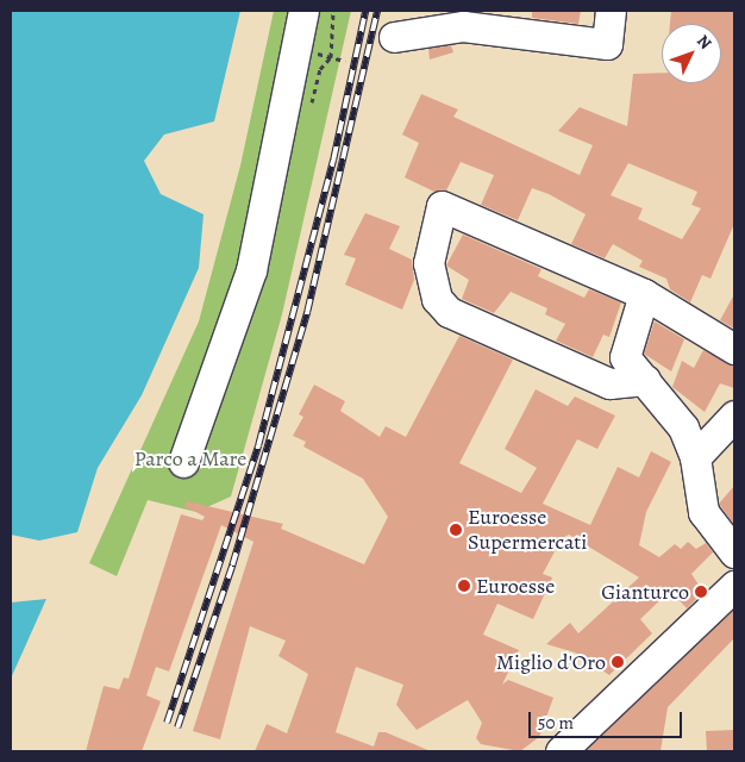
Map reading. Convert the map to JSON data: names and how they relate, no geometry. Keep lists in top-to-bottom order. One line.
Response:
{"parks":["Parco a Mare"],"places":["Euroesse Supermercati","Euroesse","Gianturco","Miglio d'Oro"],"scale_bar":"50 m","north":"top right"}
